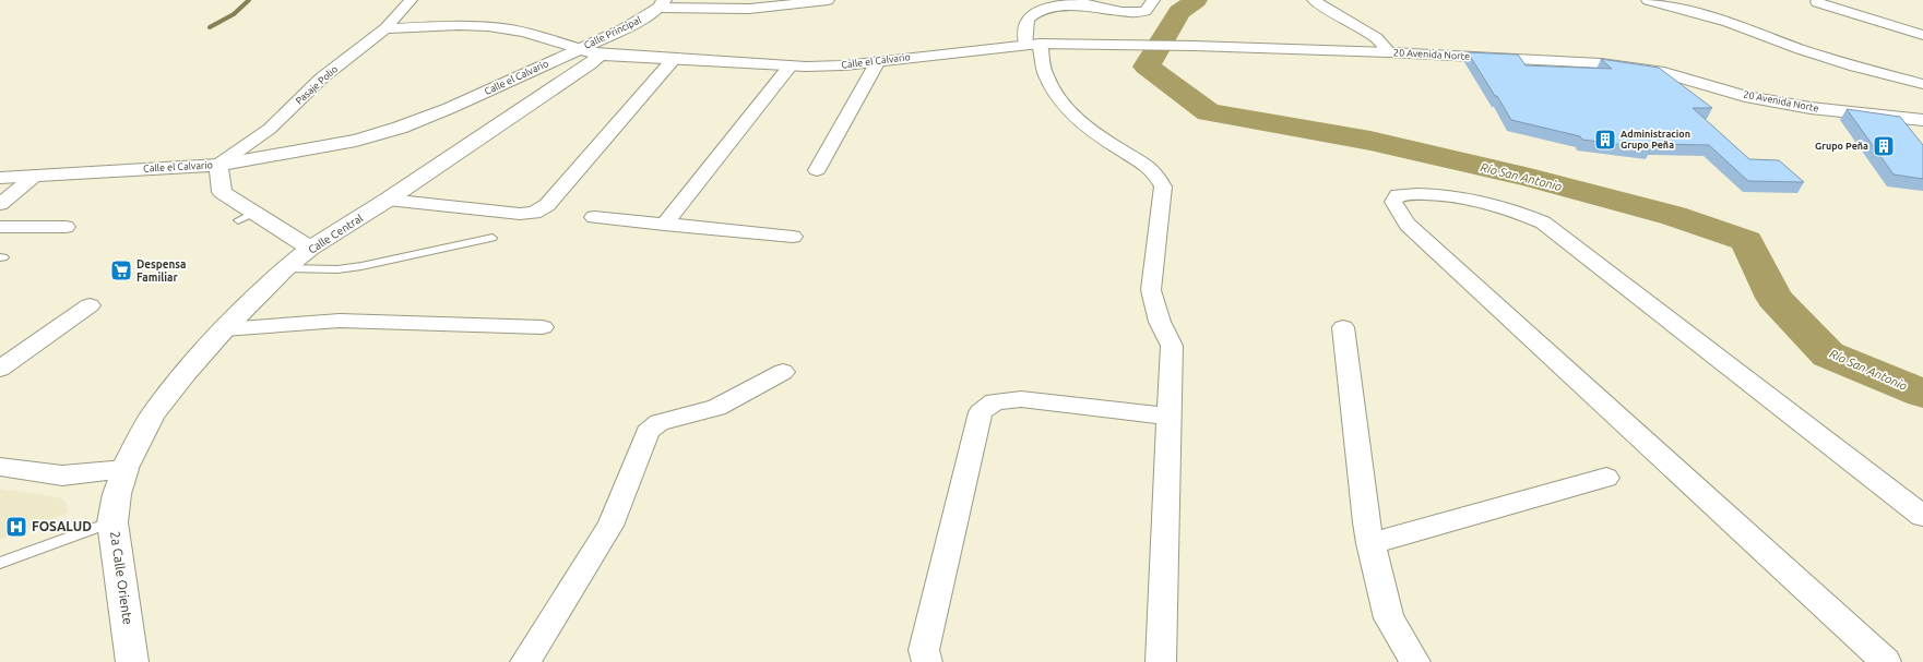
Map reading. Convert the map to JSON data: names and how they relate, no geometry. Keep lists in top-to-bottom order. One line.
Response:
{"streets":{"street":["Calle Principal","20 Avenida Norte","Calle el Calvario","Pasaje Polio","Calle Central","2a Calle Oriente"]},"crossings":[["Calle Principal","Calle el Calvario"],["20 Avenida Norte","Calle el Calvario"],["Calle el Calvario","Pasaje Polio"],["Calle el Calvario","Calle Central"],["Calle Central","2a Calle Oriente"]],"water":["Río San Antonio"],"places":{"building":["Administracion Grupo Peña","Grupo Peña"],"supermarket":["Despensa Familiar"],"hospital":["FOSALUD"]}}
